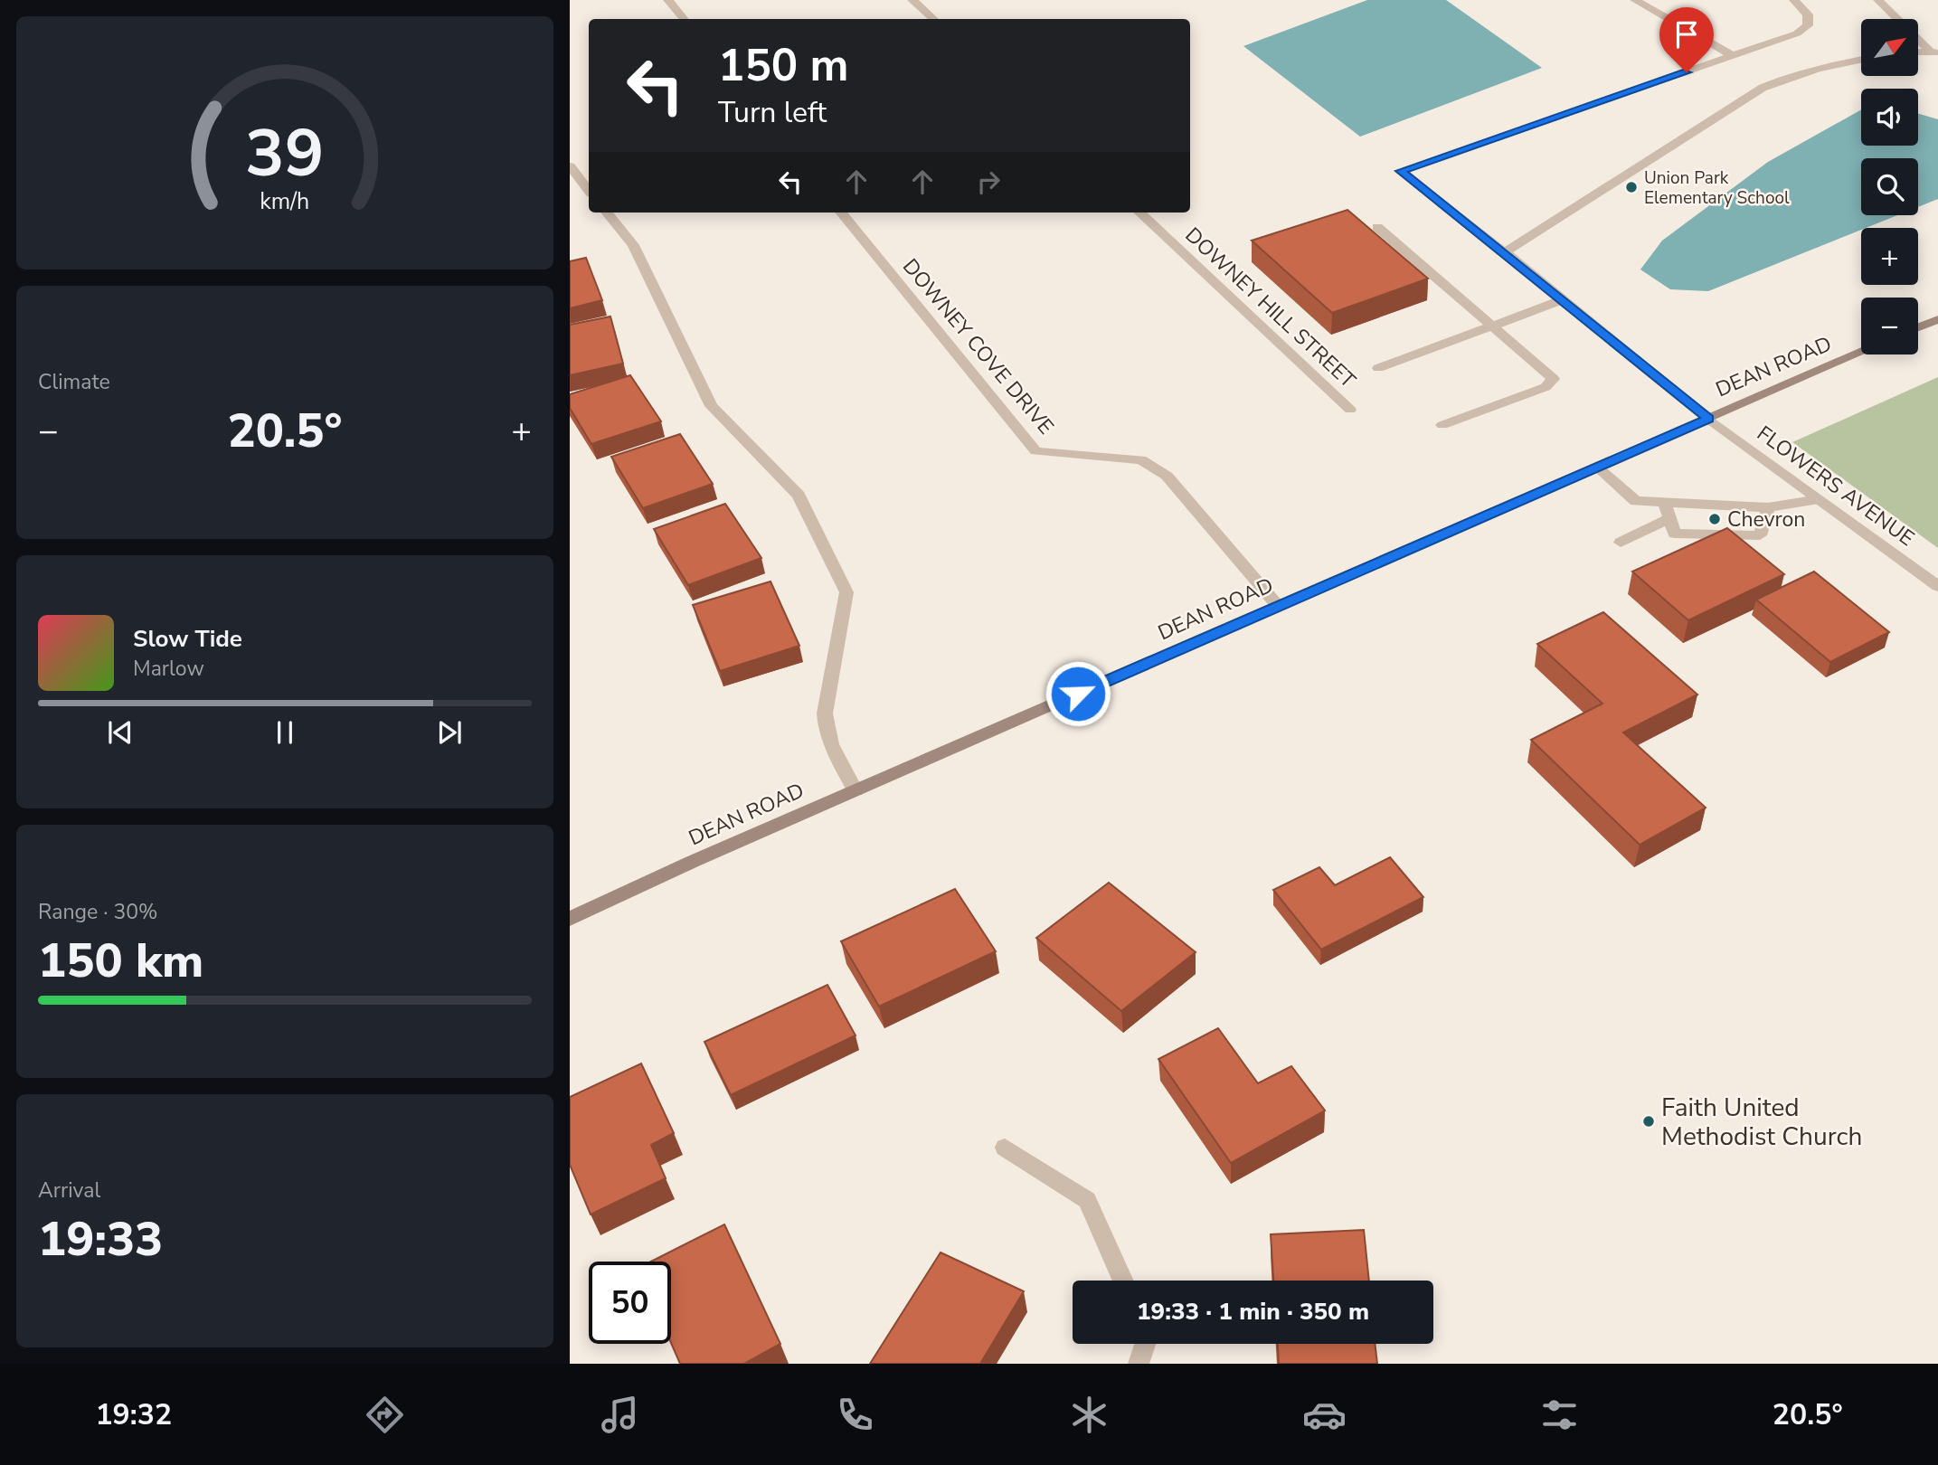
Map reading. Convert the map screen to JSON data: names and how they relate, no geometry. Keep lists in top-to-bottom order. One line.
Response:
{"streets":{"main road":["DEAN ROAD"],"street":["DOWNEY HILL STREET","DOWNEY COVE DRIVE","FLOWERS AVENUE"]},"crossings":[["DOWNEY COVE DRIVE","DEAN ROAD"],["DEAN ROAD","FLOWERS AVENUE"]],"places":["Union Park Elementary School","Chevron","Faith United Methodist Church"],"north":"top right","page":{"map_buttons":["+","−"],"turn":["150 m","Turn left"],"tile":["Climate",["Range · 30%","150 km"],["Arrival","19:33"]],"heat":["−","20.5°","+"],"song":["Slow Tide","Marlow"],"limit":"50","trip":"19:33 · 1 min · 350 m","tabs":["19:32","20.5°"],"gauge":["39","km/h"]}}
